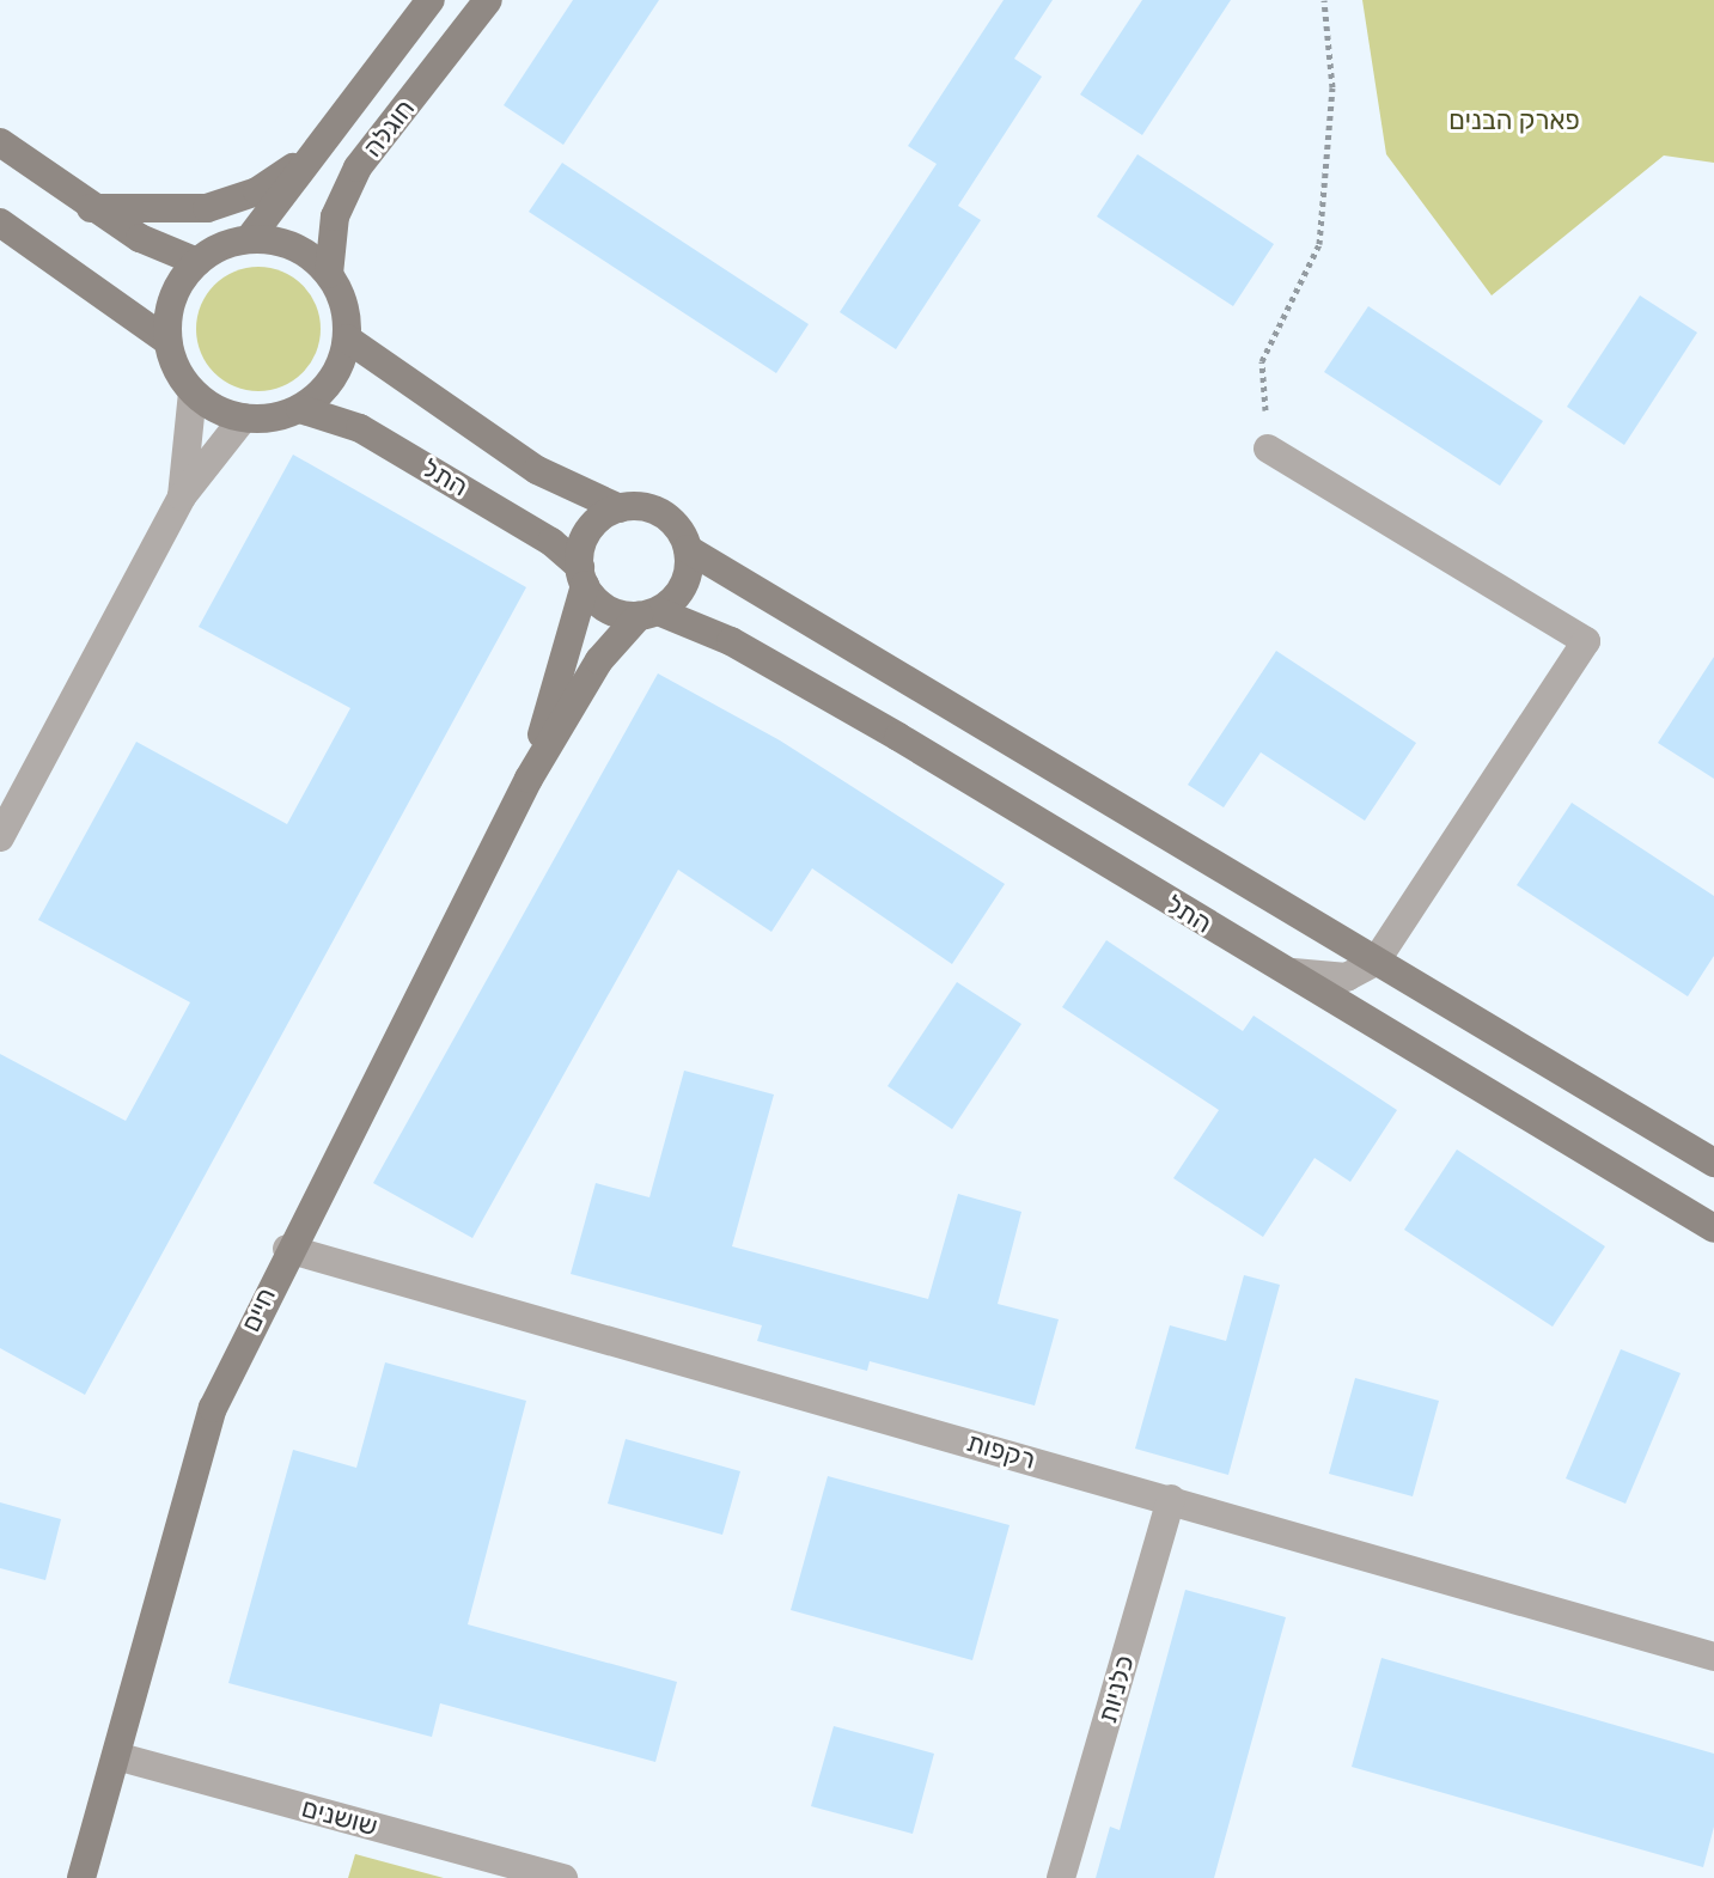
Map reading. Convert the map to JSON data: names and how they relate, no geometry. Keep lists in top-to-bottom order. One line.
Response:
{"streets":{"main road":["חוגלה","התל","חיים"],"street":["רקפות","כלניות","שושנים"]},"crossings":[["חוגלה","התל"],["התל","חיים"],["חיים","רקפות"],["חיים","שושנים"],["רקפות","כלניות"]],"parks":["פארק הבנים"]}
